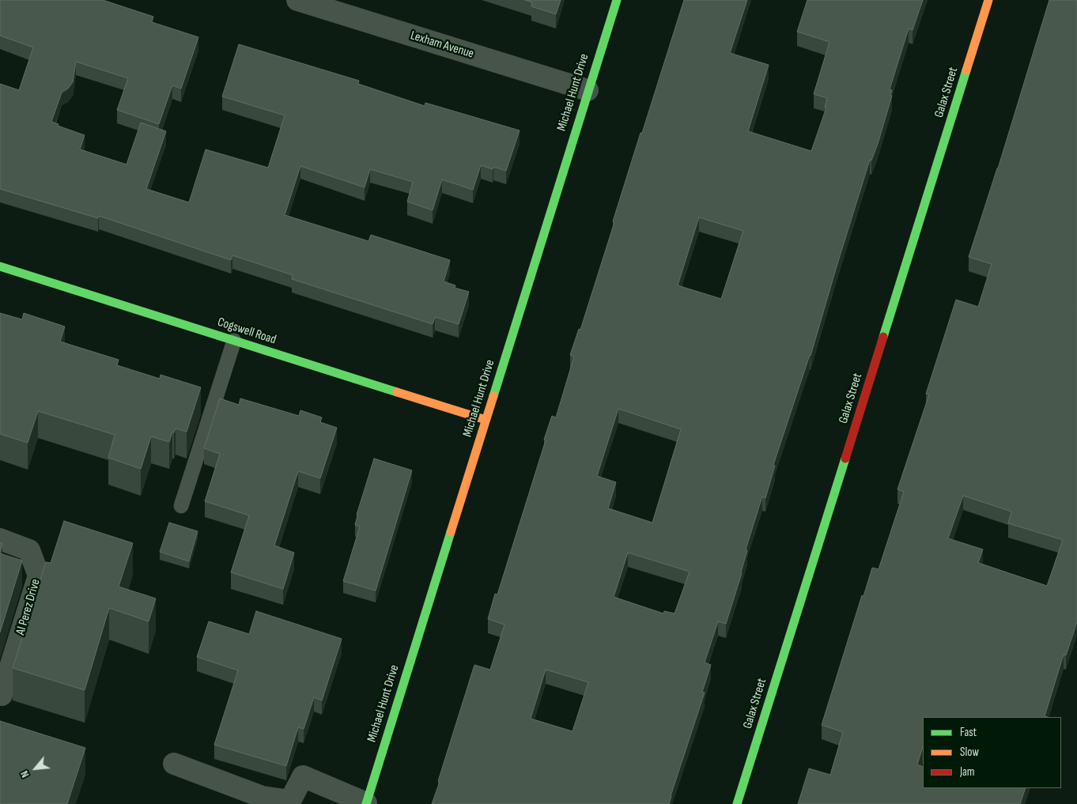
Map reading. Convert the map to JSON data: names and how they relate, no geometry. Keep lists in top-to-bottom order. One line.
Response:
{"streets":{"street":["Lexham Avenue","Michael Hunt Drive","Galax Street","Cogswell Road","Al Perez Drive"]},"crossings":[["Lexham Avenue","Michael Hunt Drive"],["Michael Hunt Drive","Cogswell Road"]],"legend":["Fast","Slow","Jam"],"north":"bottom left"}
